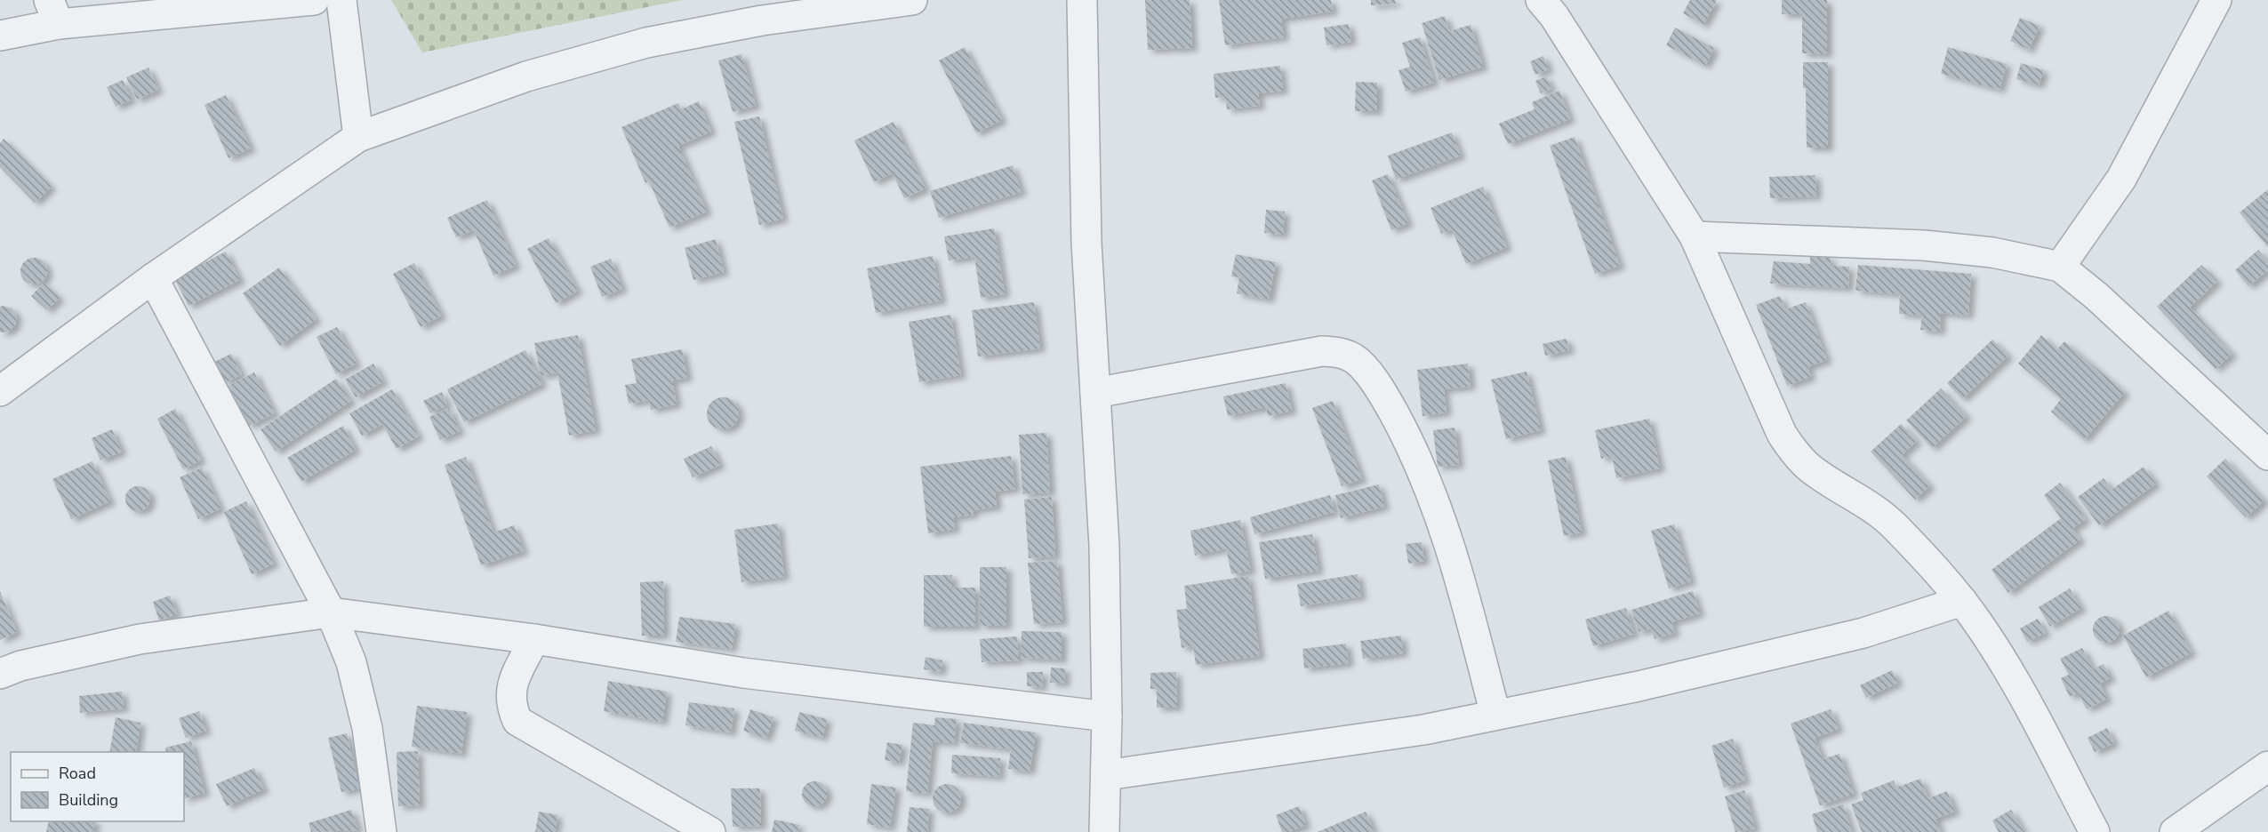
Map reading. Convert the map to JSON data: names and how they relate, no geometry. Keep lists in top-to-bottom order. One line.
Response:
{"legend":["Road","Building"]}
